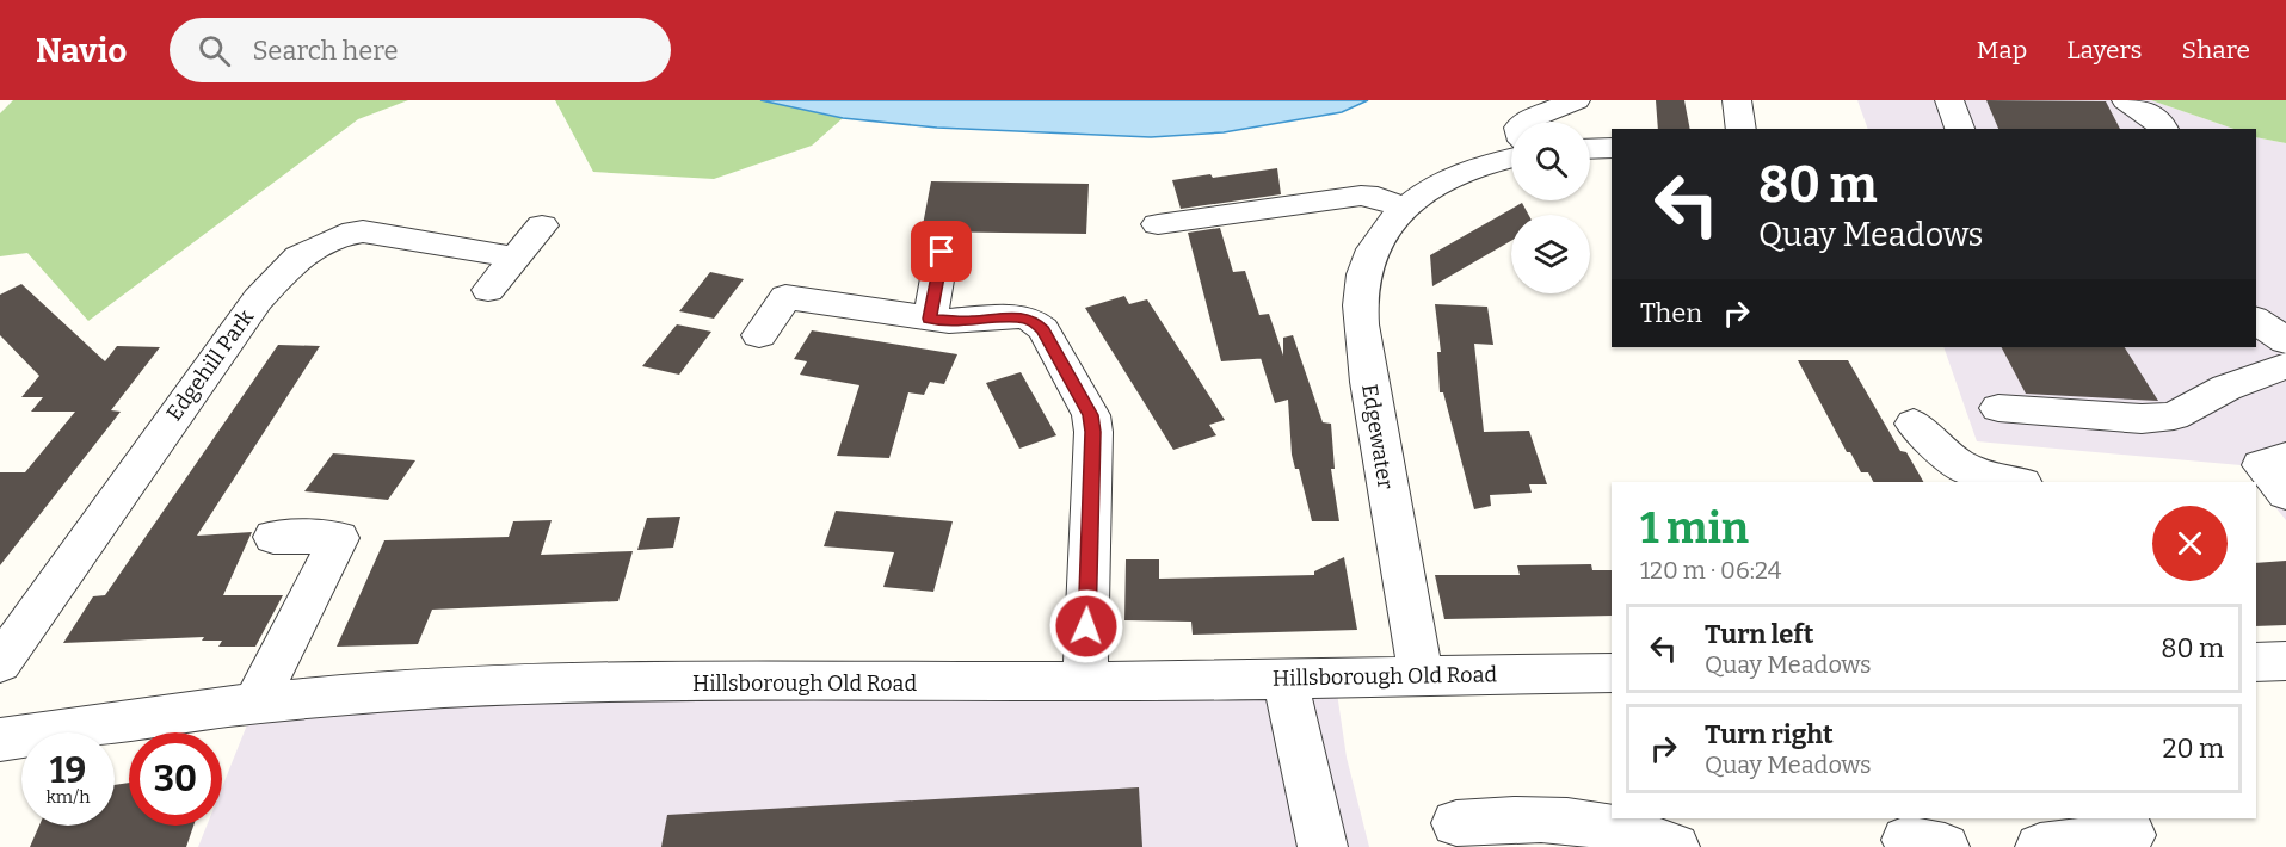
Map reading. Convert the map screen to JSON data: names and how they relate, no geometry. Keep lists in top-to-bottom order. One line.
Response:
{"streets":{"street":["Edgehill Park","Edgewater","Hillsborough Old Road"]},"crossings":[["Edgewater","Hillsborough Old Road"]],"page":{"header":"Navio","search":"Search here","nav":["Map","Layers","Share"],"turn":["80 m","Quay Meadows"],"then":"Then","heading":["1 min","120 m · 06:24"],"list":[{"name":"Turn left","note":"Quay Meadows","value":"80 m"},{"name":"Turn right","note":"Quay Meadows","value":"20 m"}],"speed":"19 km/h","limit":"30"}}
